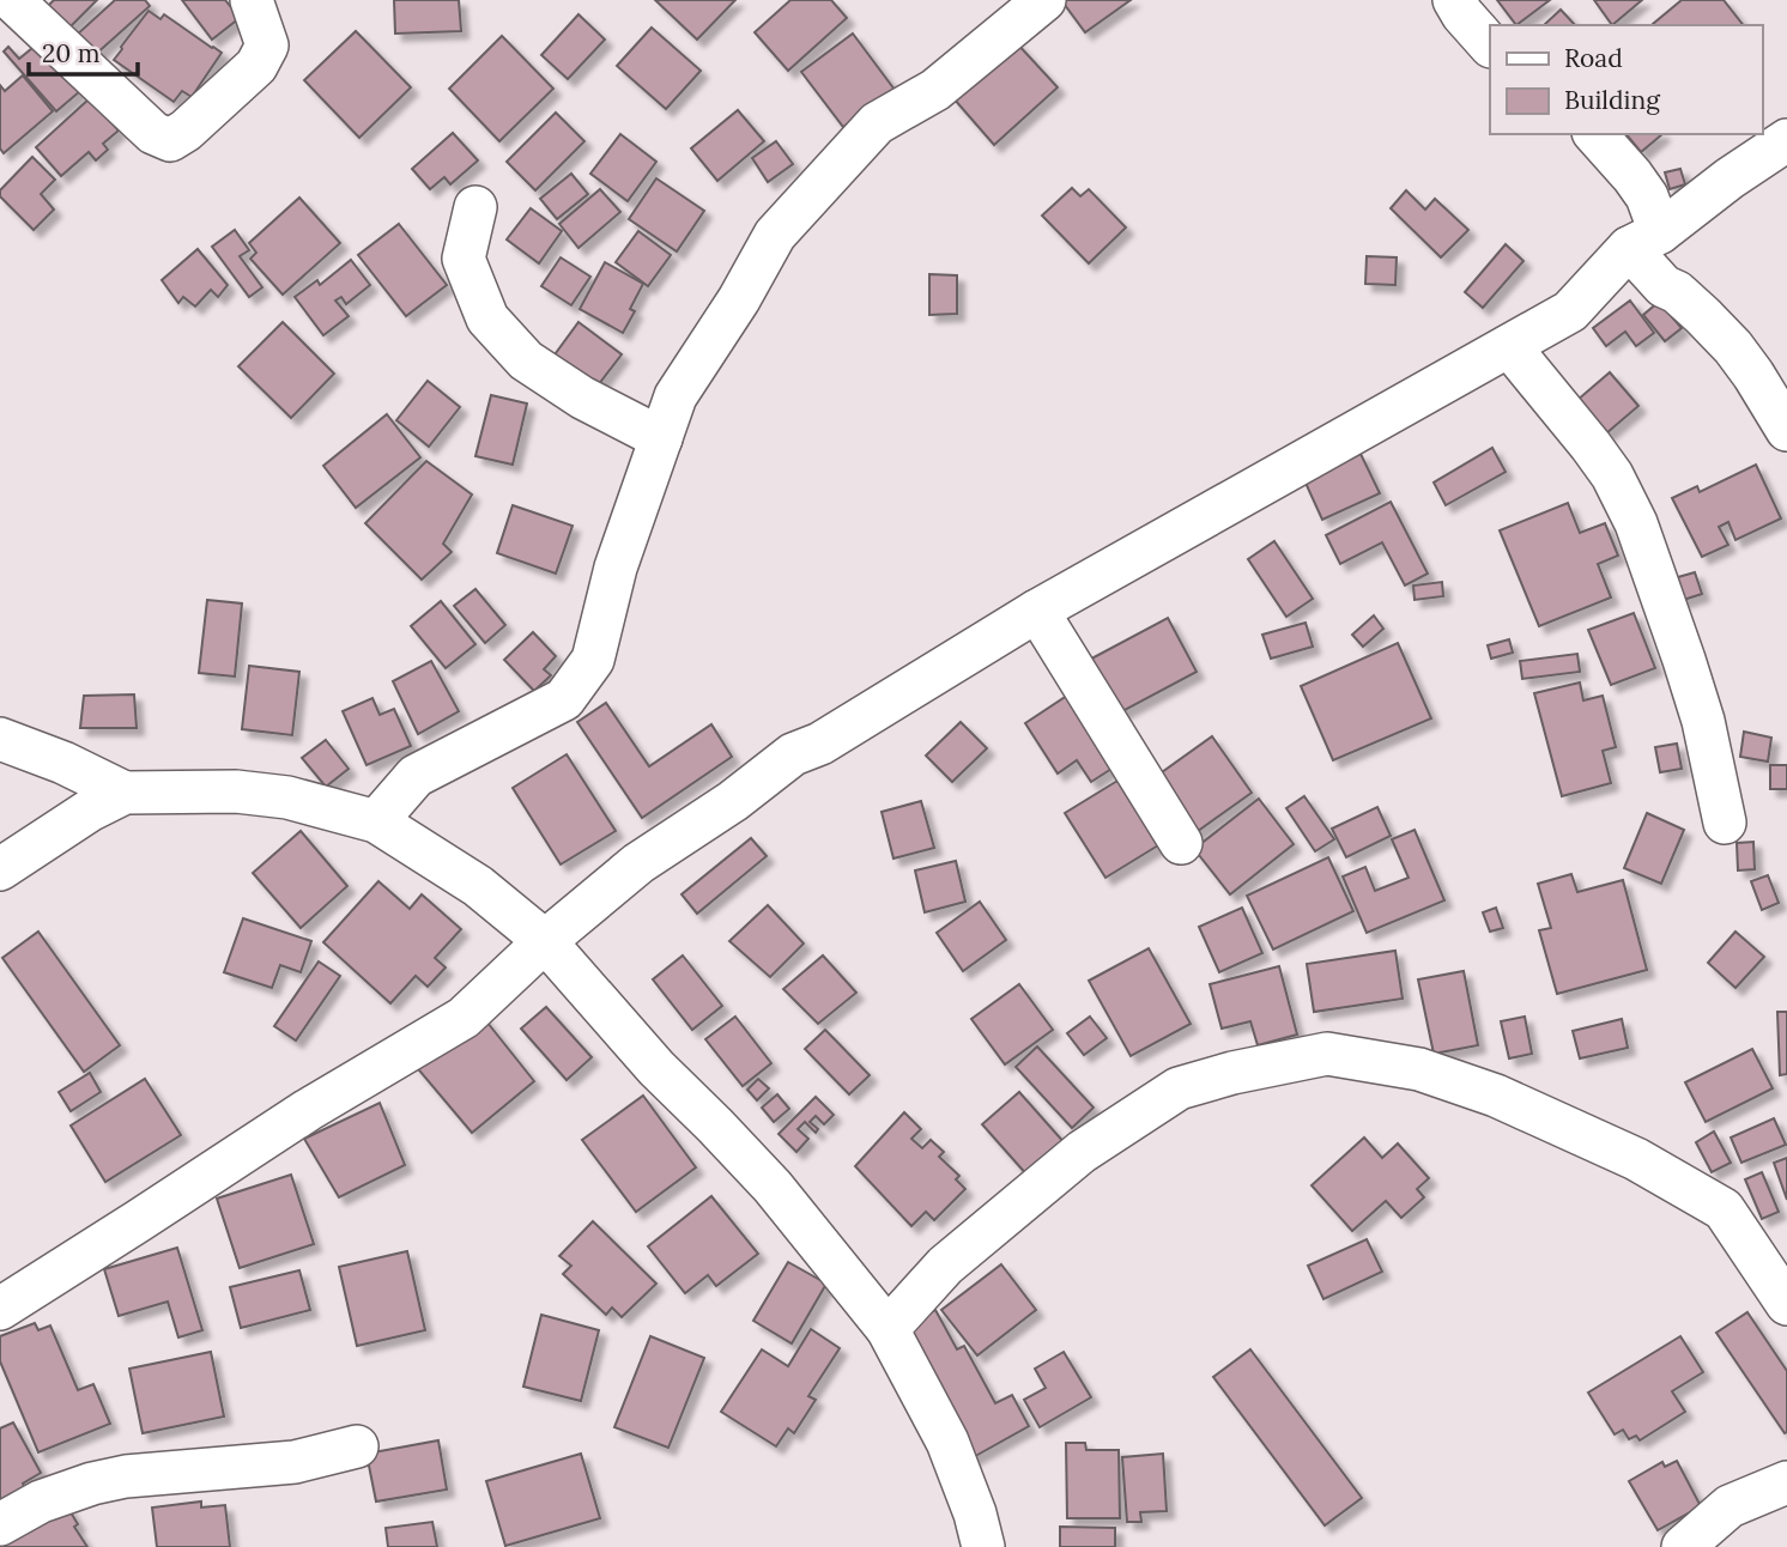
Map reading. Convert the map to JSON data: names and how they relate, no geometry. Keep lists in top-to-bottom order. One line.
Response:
{"legend":["Road","Building"],"scale_bar":"20 m"}
